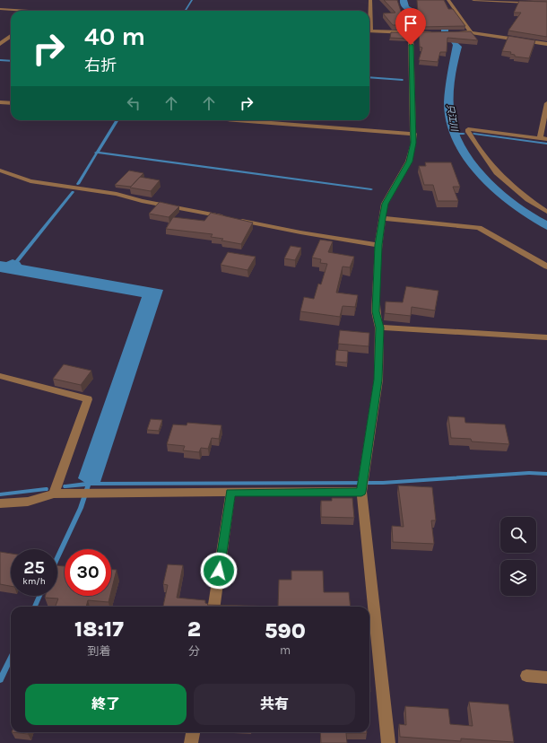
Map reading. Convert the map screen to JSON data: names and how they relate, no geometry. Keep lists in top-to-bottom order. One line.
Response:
{"water":["只江川"],"page":{"turn":["40 m","右折"],"speed":"25 km/h","limit":"30","eta":["18:17","到着","2","分","590","m"],"buttons":["終了","共有"]}}
